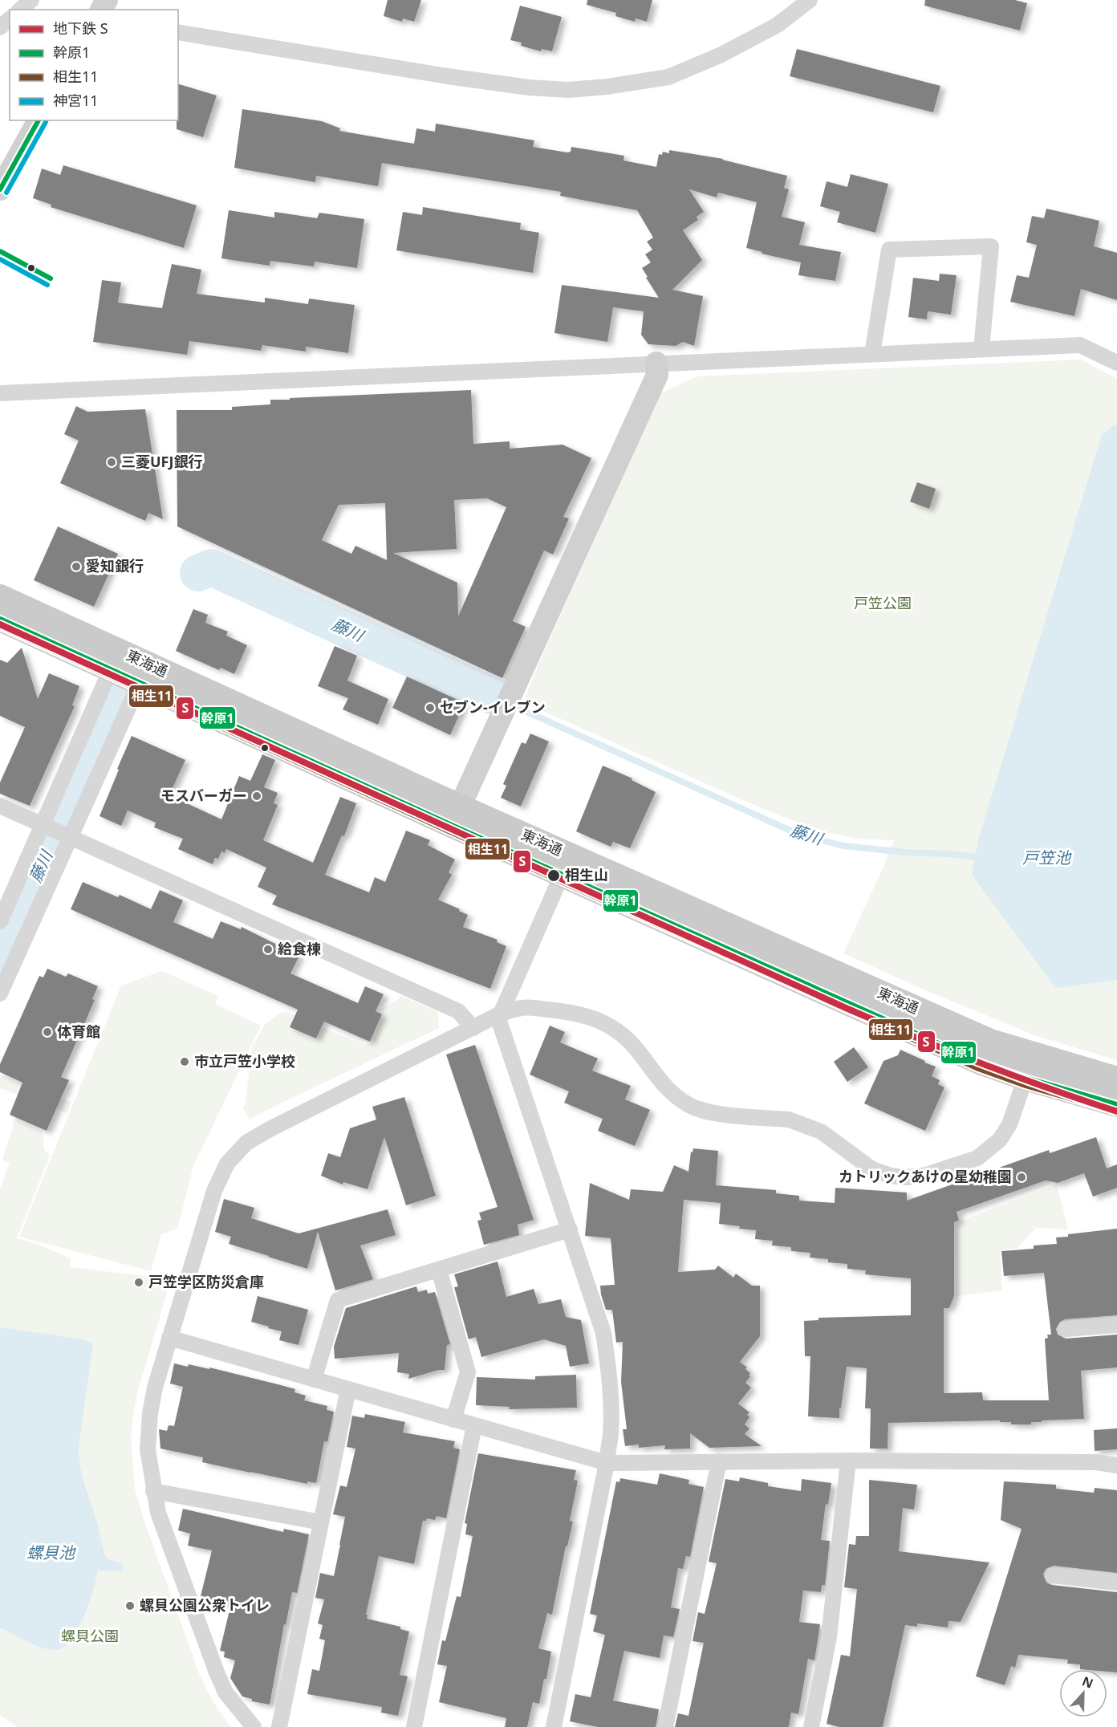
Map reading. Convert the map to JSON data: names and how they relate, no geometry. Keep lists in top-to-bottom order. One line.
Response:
{"streets":{"main road":["東海通"]},"water":["藤川","戸笠池","螺貝池"],"parks":["戸笠公園","螺貝公園"],"places":["三菱UFJ銀行","愛知銀行","セブン-イレブン","モスバーガー","相生山","給食棟","体育館","市立戸笠小学校","カトリックあけの星幼稚園","戸笠学区防災倉庫","螺貝公園公衆トイレ"],"lines":["transit line 幹原1","transit line 神宮11","metro line S","transit line 相生11"],"legend":["地下鉄 S","幹原1","相生11","神宮11"],"north":"top"}
